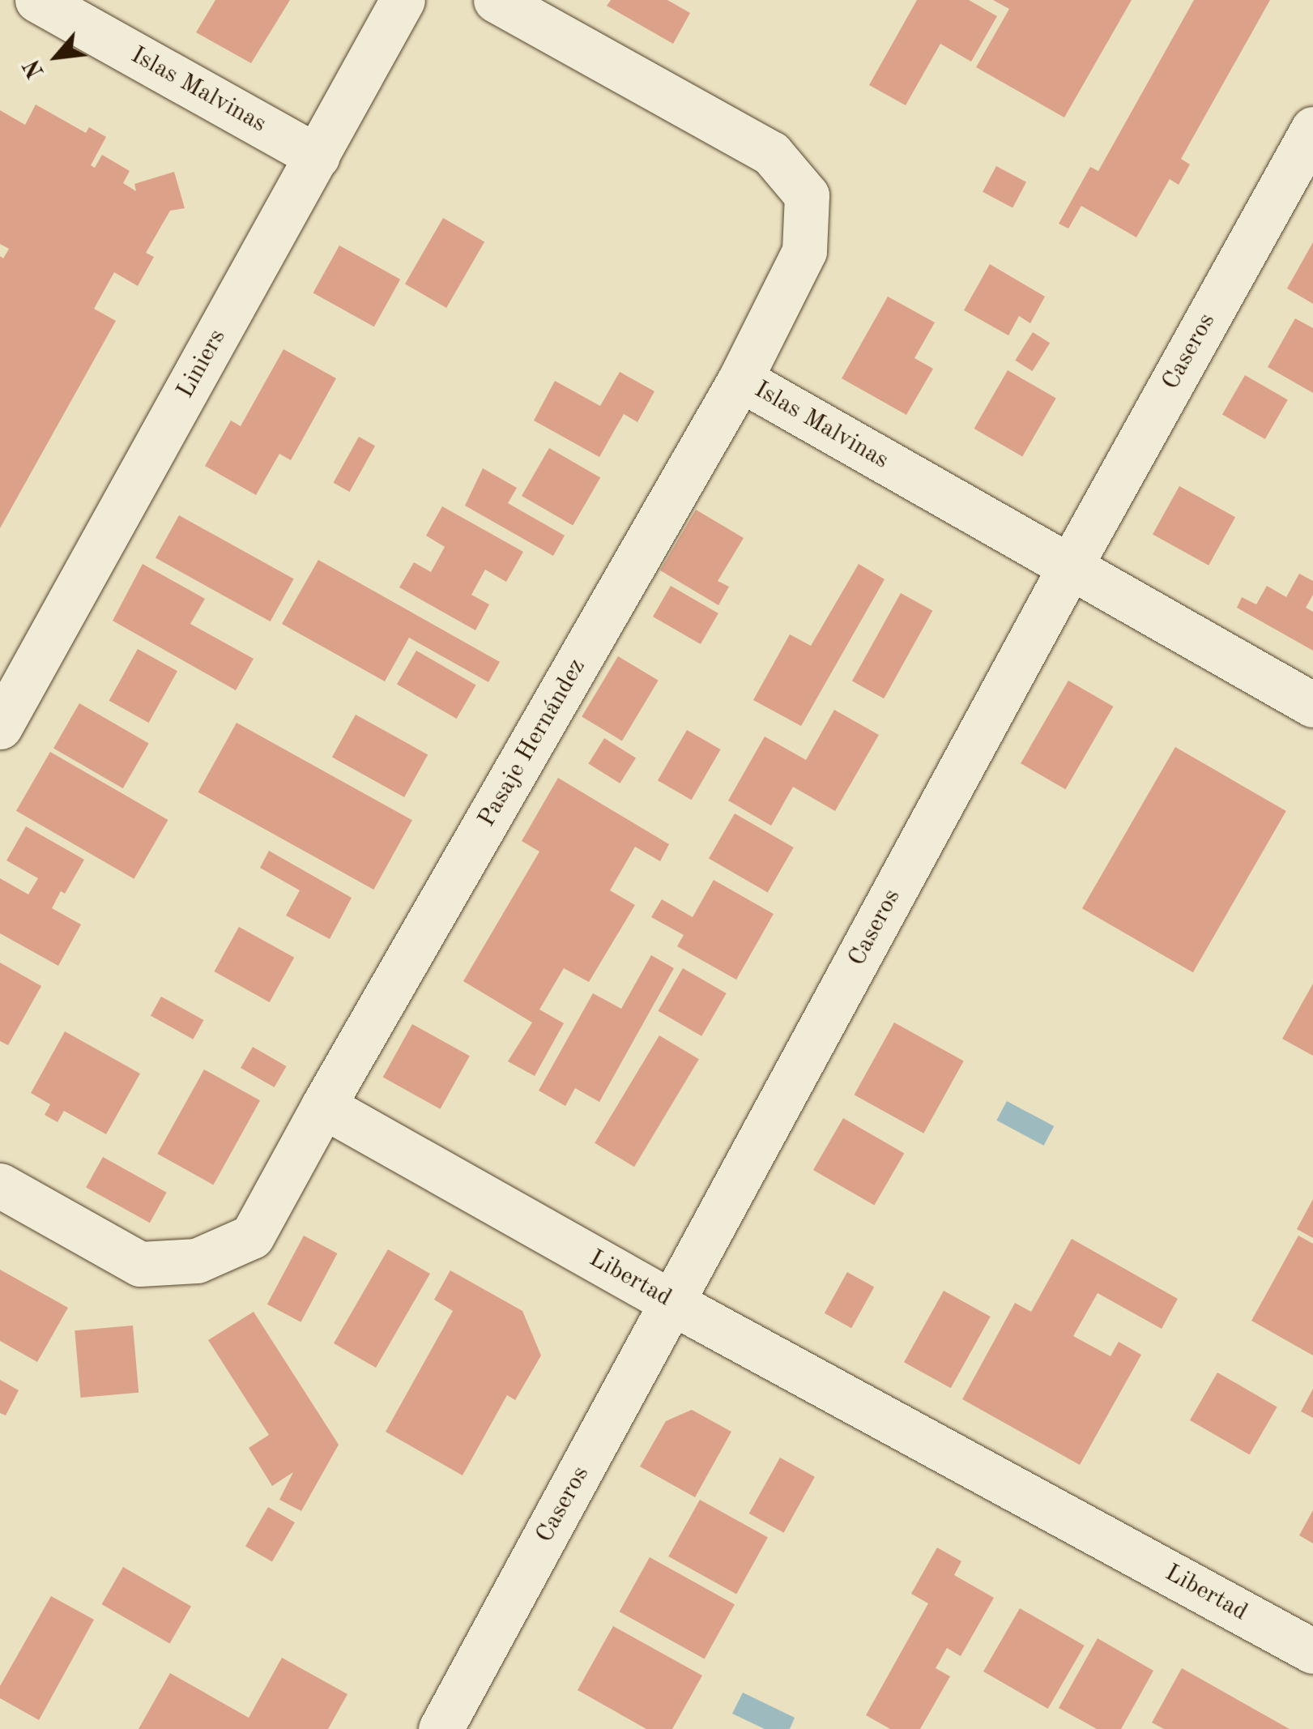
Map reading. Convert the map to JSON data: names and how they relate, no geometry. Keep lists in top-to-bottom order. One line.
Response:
{"streets":{"street":["Islas Malvinas","Caseros","Liniers","Pasaje Hernández","Libertad"]},"crossings":[["Islas Malvinas","Caseros"],["Islas Malvinas","Liniers"],["Islas Malvinas","Pasaje Hernández"],["Caseros","Libertad"],["Pasaje Hernández","Libertad"]],"north":"bottom left"}
